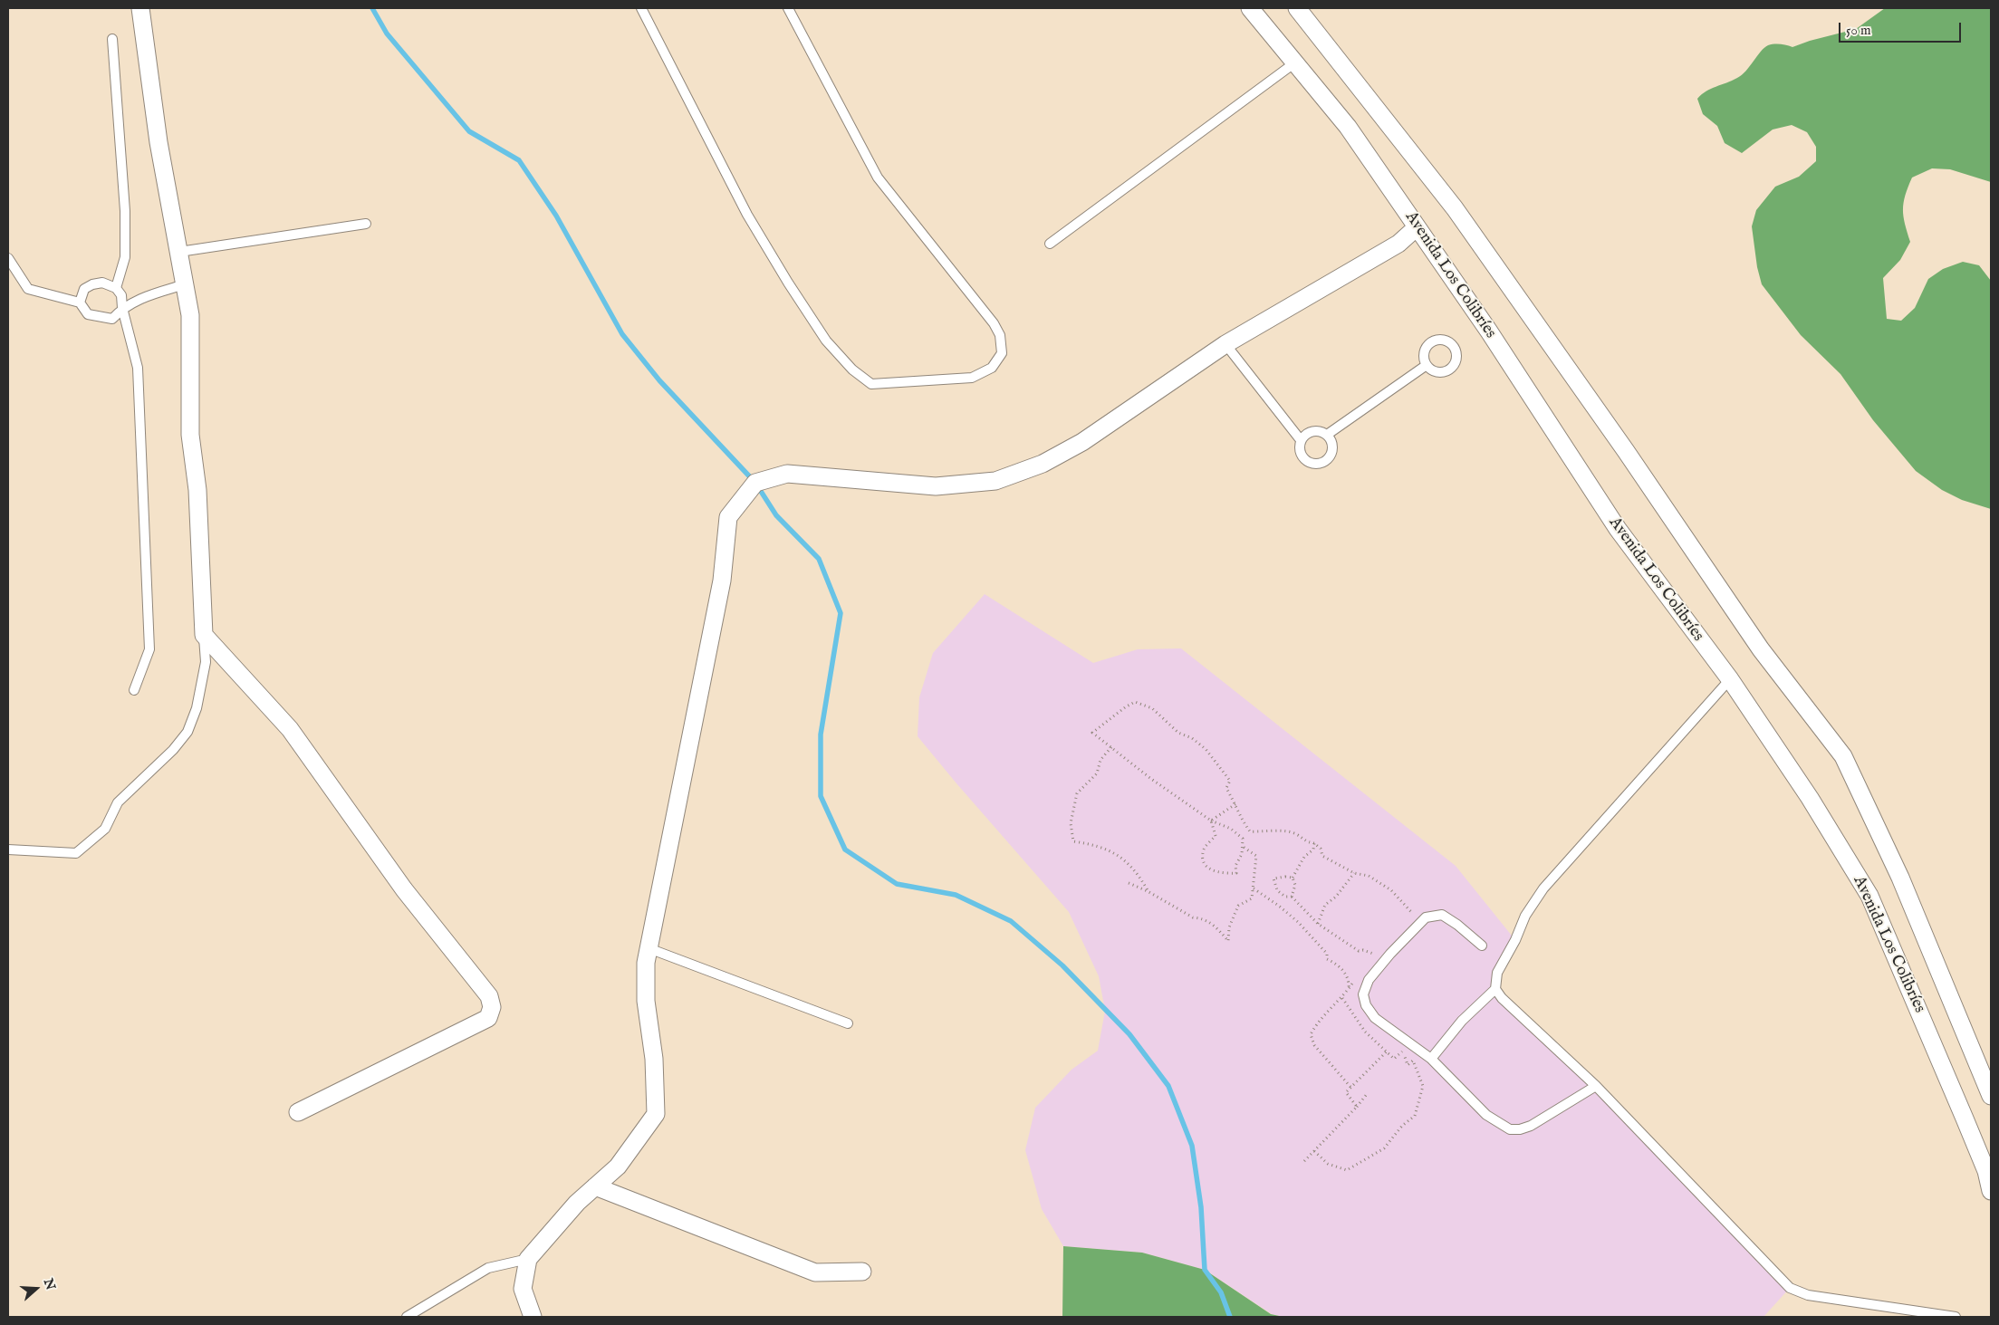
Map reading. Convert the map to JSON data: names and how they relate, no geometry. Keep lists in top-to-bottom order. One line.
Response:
{"streets":{"street":["Avenida Los Colibríes"]},"scale_bar":"50 m","north":"right"}
